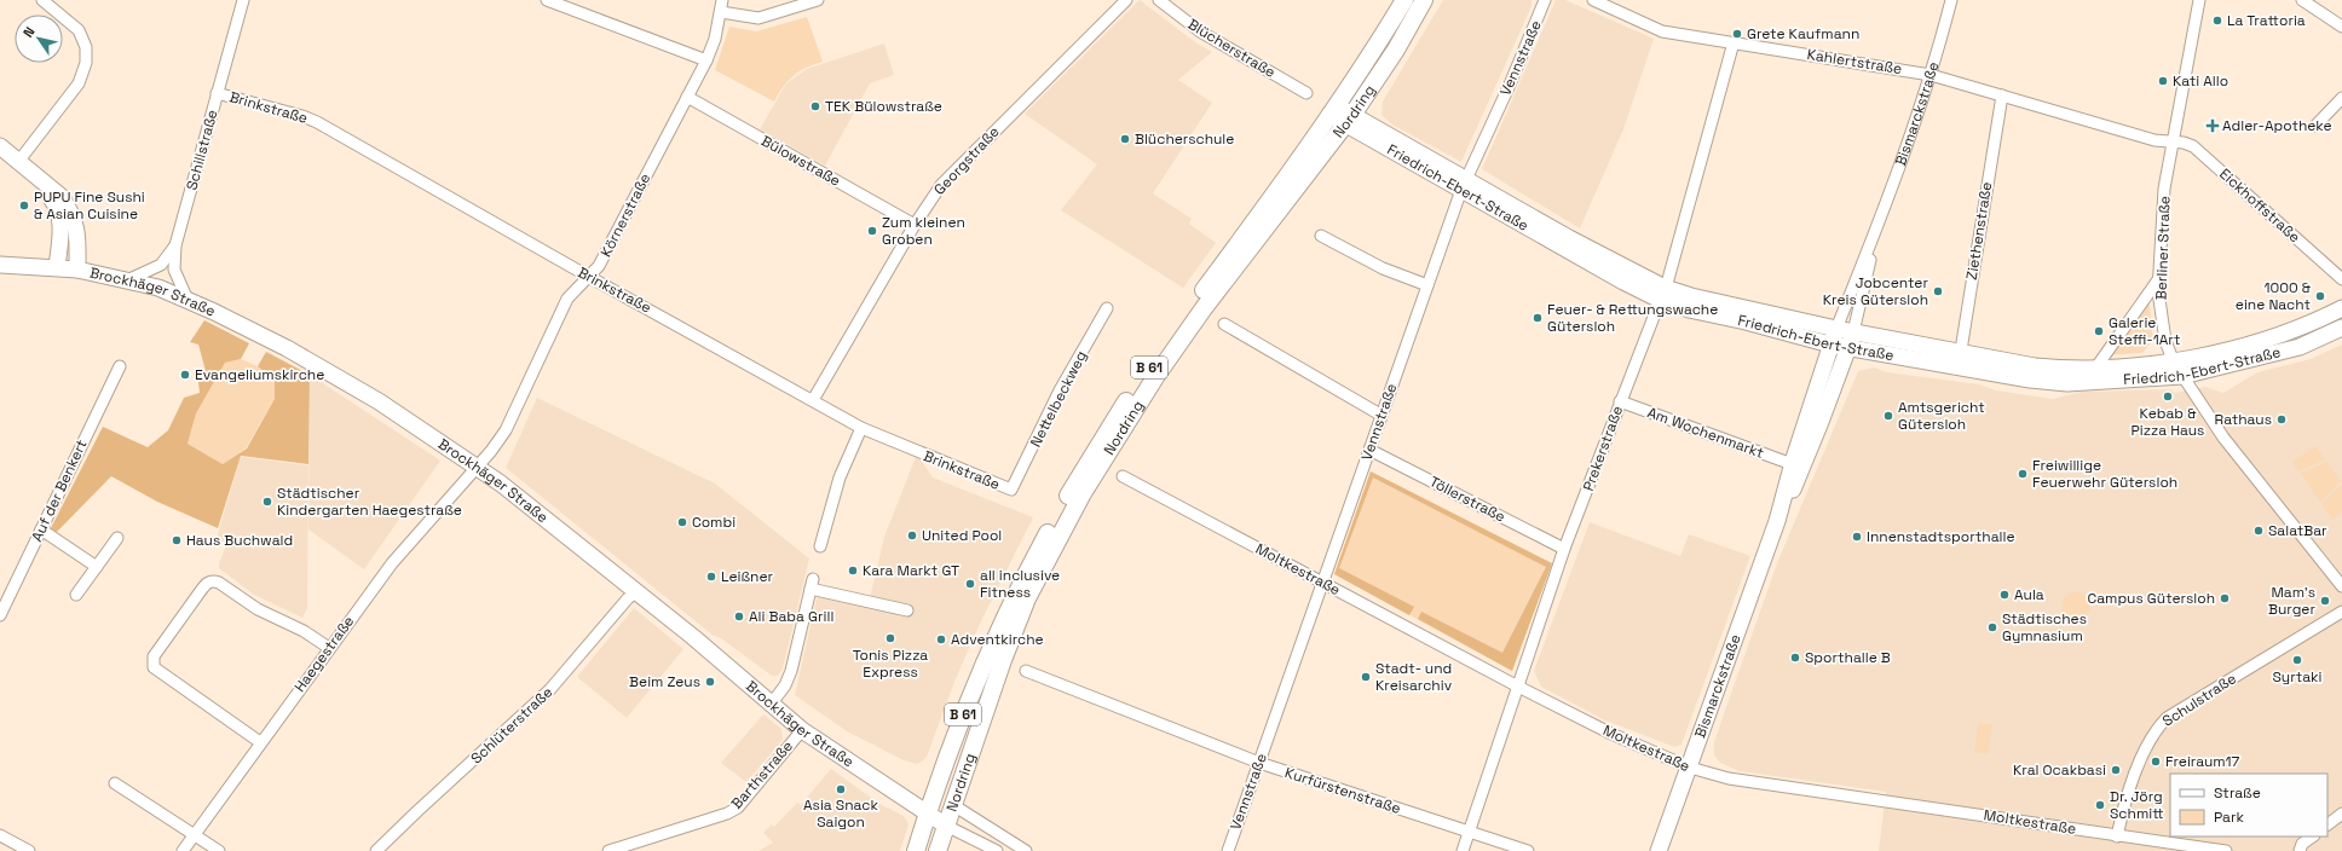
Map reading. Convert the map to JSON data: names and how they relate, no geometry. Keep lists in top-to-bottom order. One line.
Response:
{"streets":{"main road":["Nordring","Bismarckstraße","Friedrich-Ebert-Straße","Brockhäger Straße","B 61"],"street":["Blücherstraße","Vennstraße","Kahlertstraße","Brinkstraße","Schillstraße","Bülowstraße","Georgstraße","Eickhoffstraße","Körnerstraße","Ziethenstraße","Berliner Straße","Nettelbeckweg","Am Wochenmarkt","Prekerstraße","Auf der Benkert","Töllerstraße","Moltkestraße","Haegestraße","Schulstraße","Schlüterstraße","Barthstraße","Kurfürstenstraße"]},"crossings":[["Vennstraße","Friedrich-Ebert-Straße"],["Vennstraße","Töllerstraße"],["Vennstraße","Moltkestraße"],["Vennstraße","Kurfürstenstraße"],["Kahlertstraße","Bismarckstraße"],["Kahlertstraße","Eickhoffstraße"],["Kahlertstraße","Ziethenstraße"],["Kahlertstraße","Berliner Straße"],["Kahlertstraße","Prekerstraße"],["Brinkstraße","Schillstraße"],["Brinkstraße","Georgstraße"],["Brinkstraße","Körnerstraße"],["Brinkstraße","Nettelbeckweg"],["Nordring","Friedrich-Ebert-Straße"],["Nordring","Brockhäger Straße"],["Bismarckstraße","Friedrich-Ebert-Straße"],["Bismarckstraße","Am Wochenmarkt"],["Bismarckstraße","Moltkestraße"],["Schillstraße","Brockhäger Straße"],["Bülowstraße","Georgstraße"],["Bülowstraße","Körnerstraße"],["Friedrich-Ebert-Straße","Ziethenstraße"],["Friedrich-Ebert-Straße","Berliner Straße"],["Friedrich-Ebert-Straße","Prekerstraße"],["Eickhoffstraße","Berliner Straße"],["Körnerstraße","Brockhäger Straße"],["Körnerstraße","Haegestraße"],["Brockhäger Straße","Haegestraße"],["Brockhäger Straße","Schlüterstraße"],["Brockhäger Straße","Barthstraße"],["Am Wochenmarkt","Prekerstraße"],["Prekerstraße","Töllerstraße"],["Prekerstraße","Moltkestraße"],["Prekerstraße","Kurfürstenstraße"],["Moltkestraße","Schulstraße"]],"places":{"other":["La Trattoria","Grete Kaufmann","Kati Allo","TEK Bülowstraße","Blücherschule","PUPU Fine Sushi & Asian Cuisine","Zum kleinen Groben","Jobcenter Kreis Gütersloh","1000 & eine Nacht","Feuer- & Rettungswache Gütersloh","Galerie Steffi-1Art","Evangeliumskirche","Kebab & Pizza Haus","Amtsgericht Gütersloh","Rathaus","Freiwillige Feuerwehr Gütersloh","Städtischer Kindergarten Haegestraße","Combi","SalatBar","United Pool","Innenstadtsporthalle","Haus Buchwald","Kara Markt GT","Leißner","all inclusive Fitness","Aula","Campus Gütersloh","Mam's Burger","Ali Baba Grill","Städtisches Gymnasium","Tonis Pizza Express","Adventkirche","Sporthalle B","Syrtaki","Stadt- und Kreisarchiv","Beim Zeus","Freiraum17","Kral Ocakbasi","Asia Snack Saigon","Dr. Jörg Schmitt"],"health":["Adler-Apotheke"]},"legend":["Straße","Park"],"north":"top left"}
